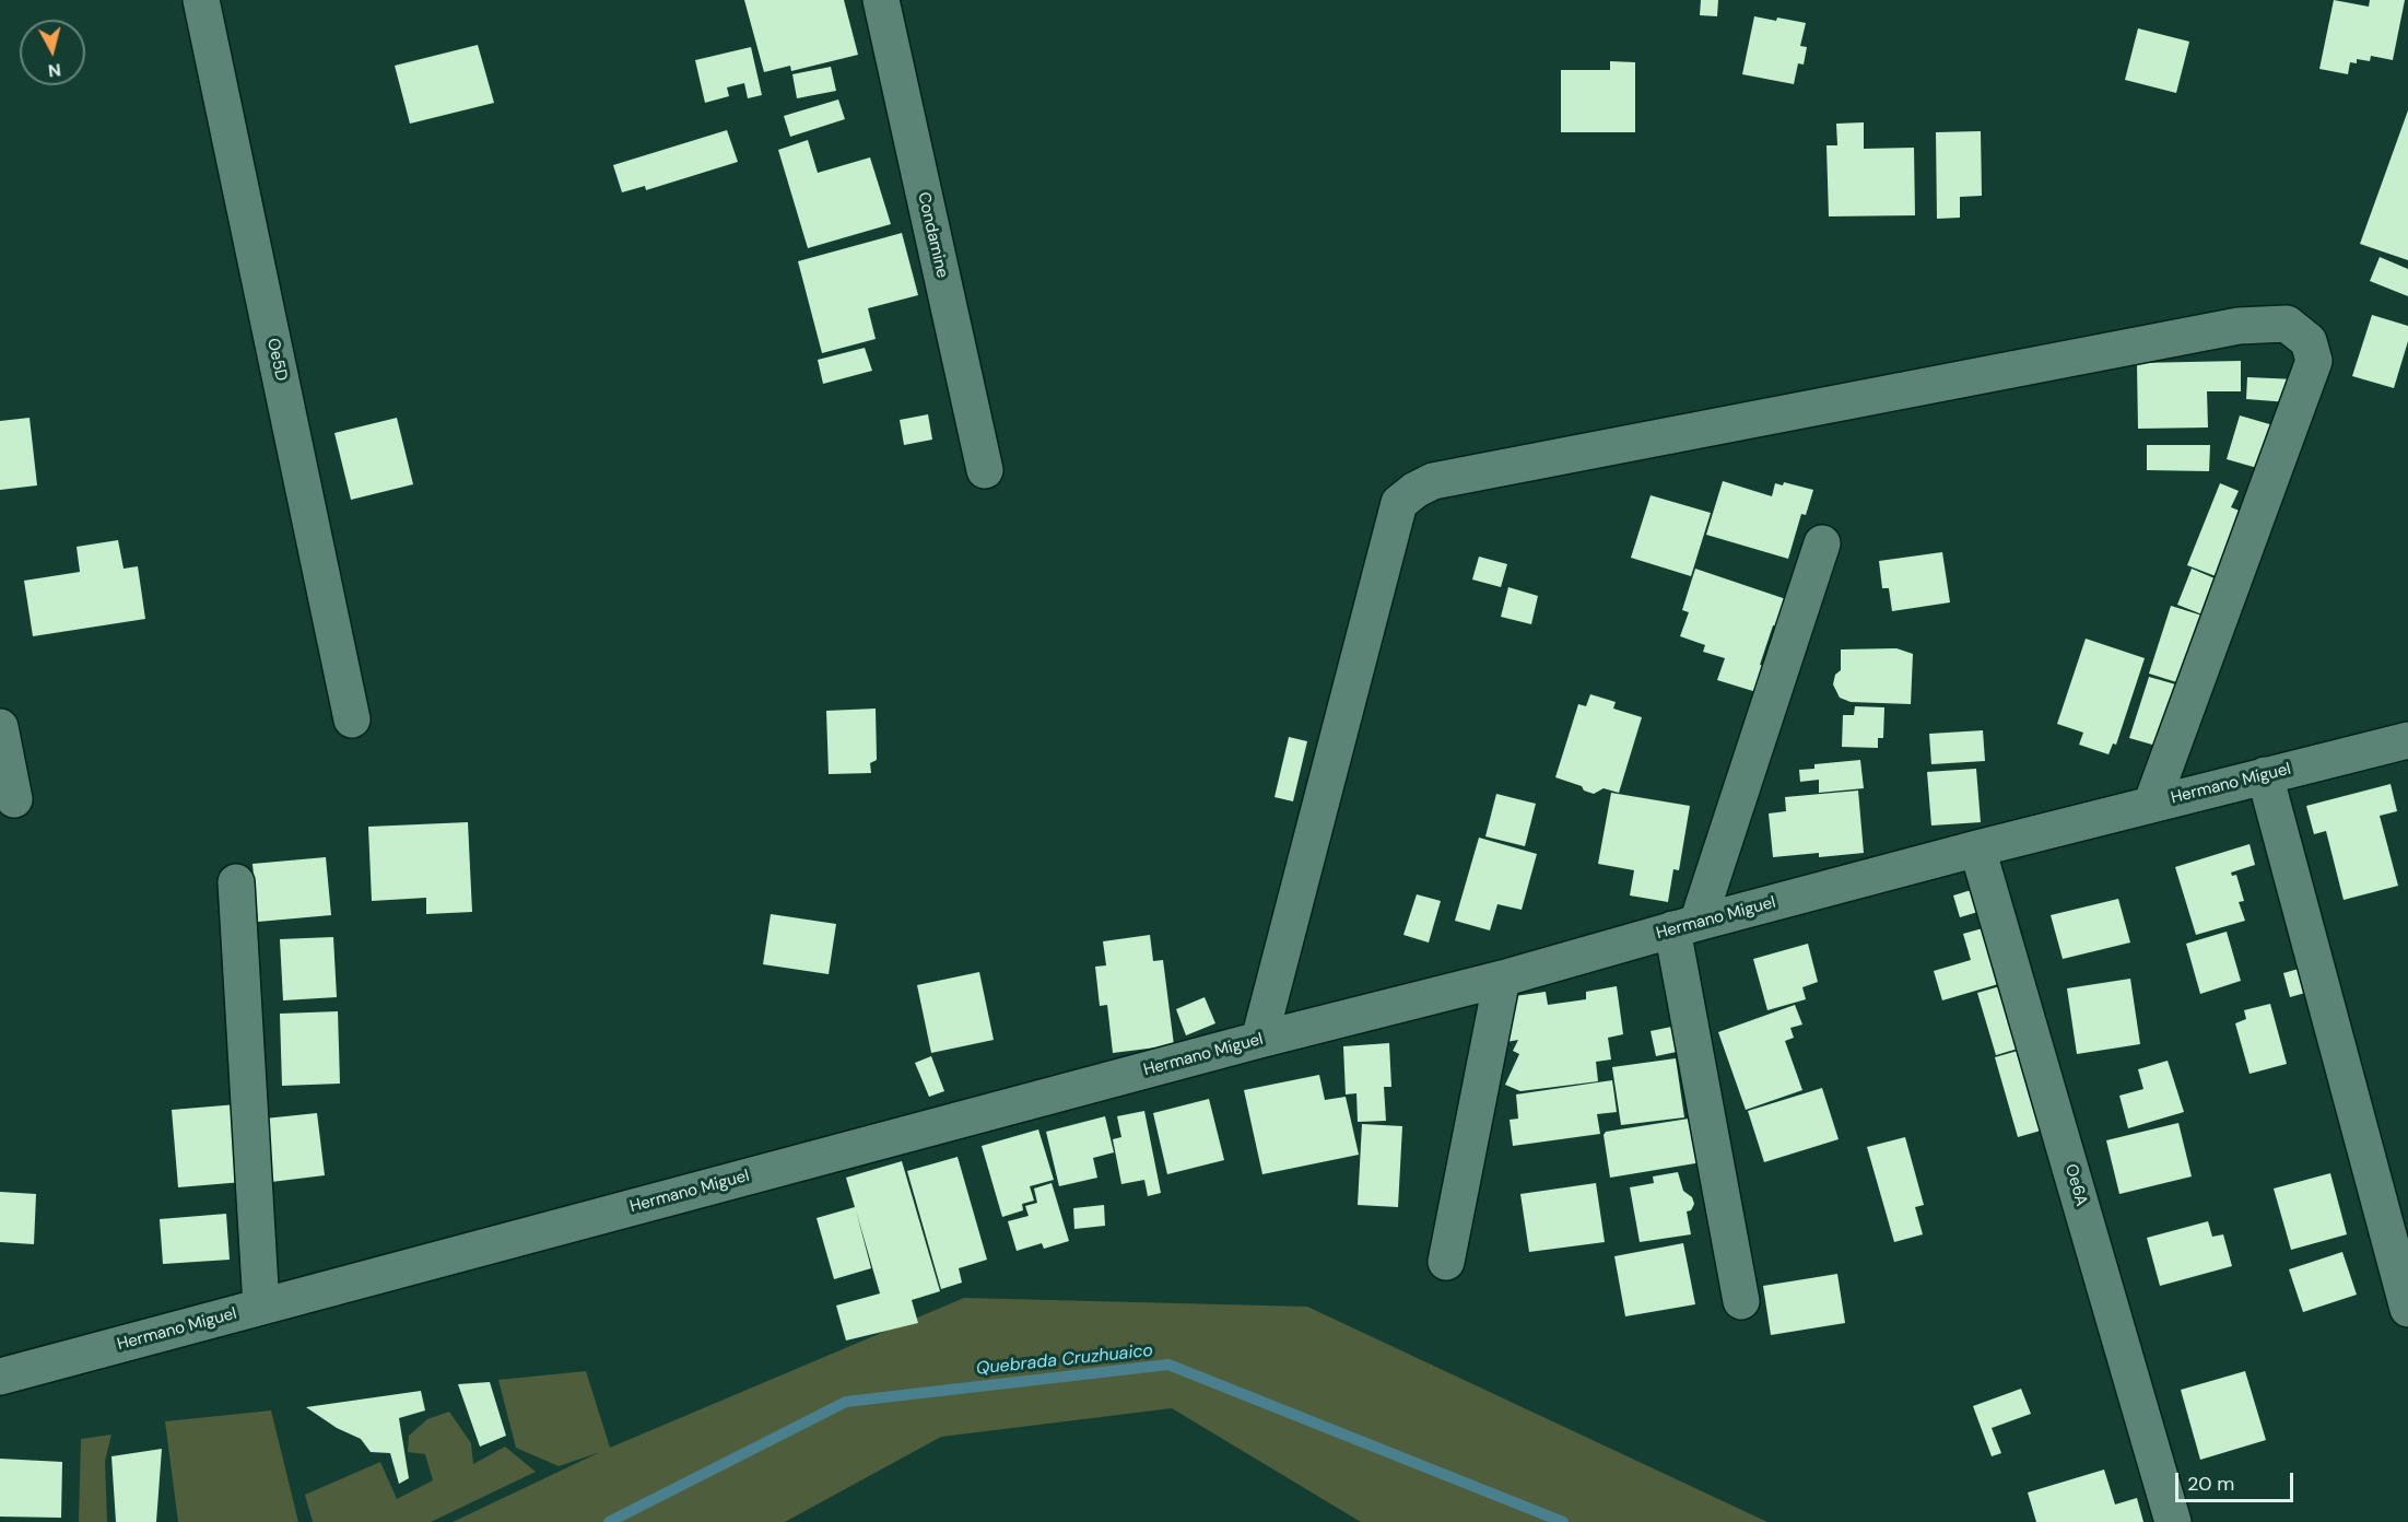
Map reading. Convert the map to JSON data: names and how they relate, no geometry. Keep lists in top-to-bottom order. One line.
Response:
{"streets":{"street":["Condamine","Oe5D","Hermano Miguel","Oe6A"]},"crossings":[["Hermano Miguel","Oe6A"]],"water":["Quebrada Cruzhuaico"],"scale_bar":"20 m","north":"bottom"}
